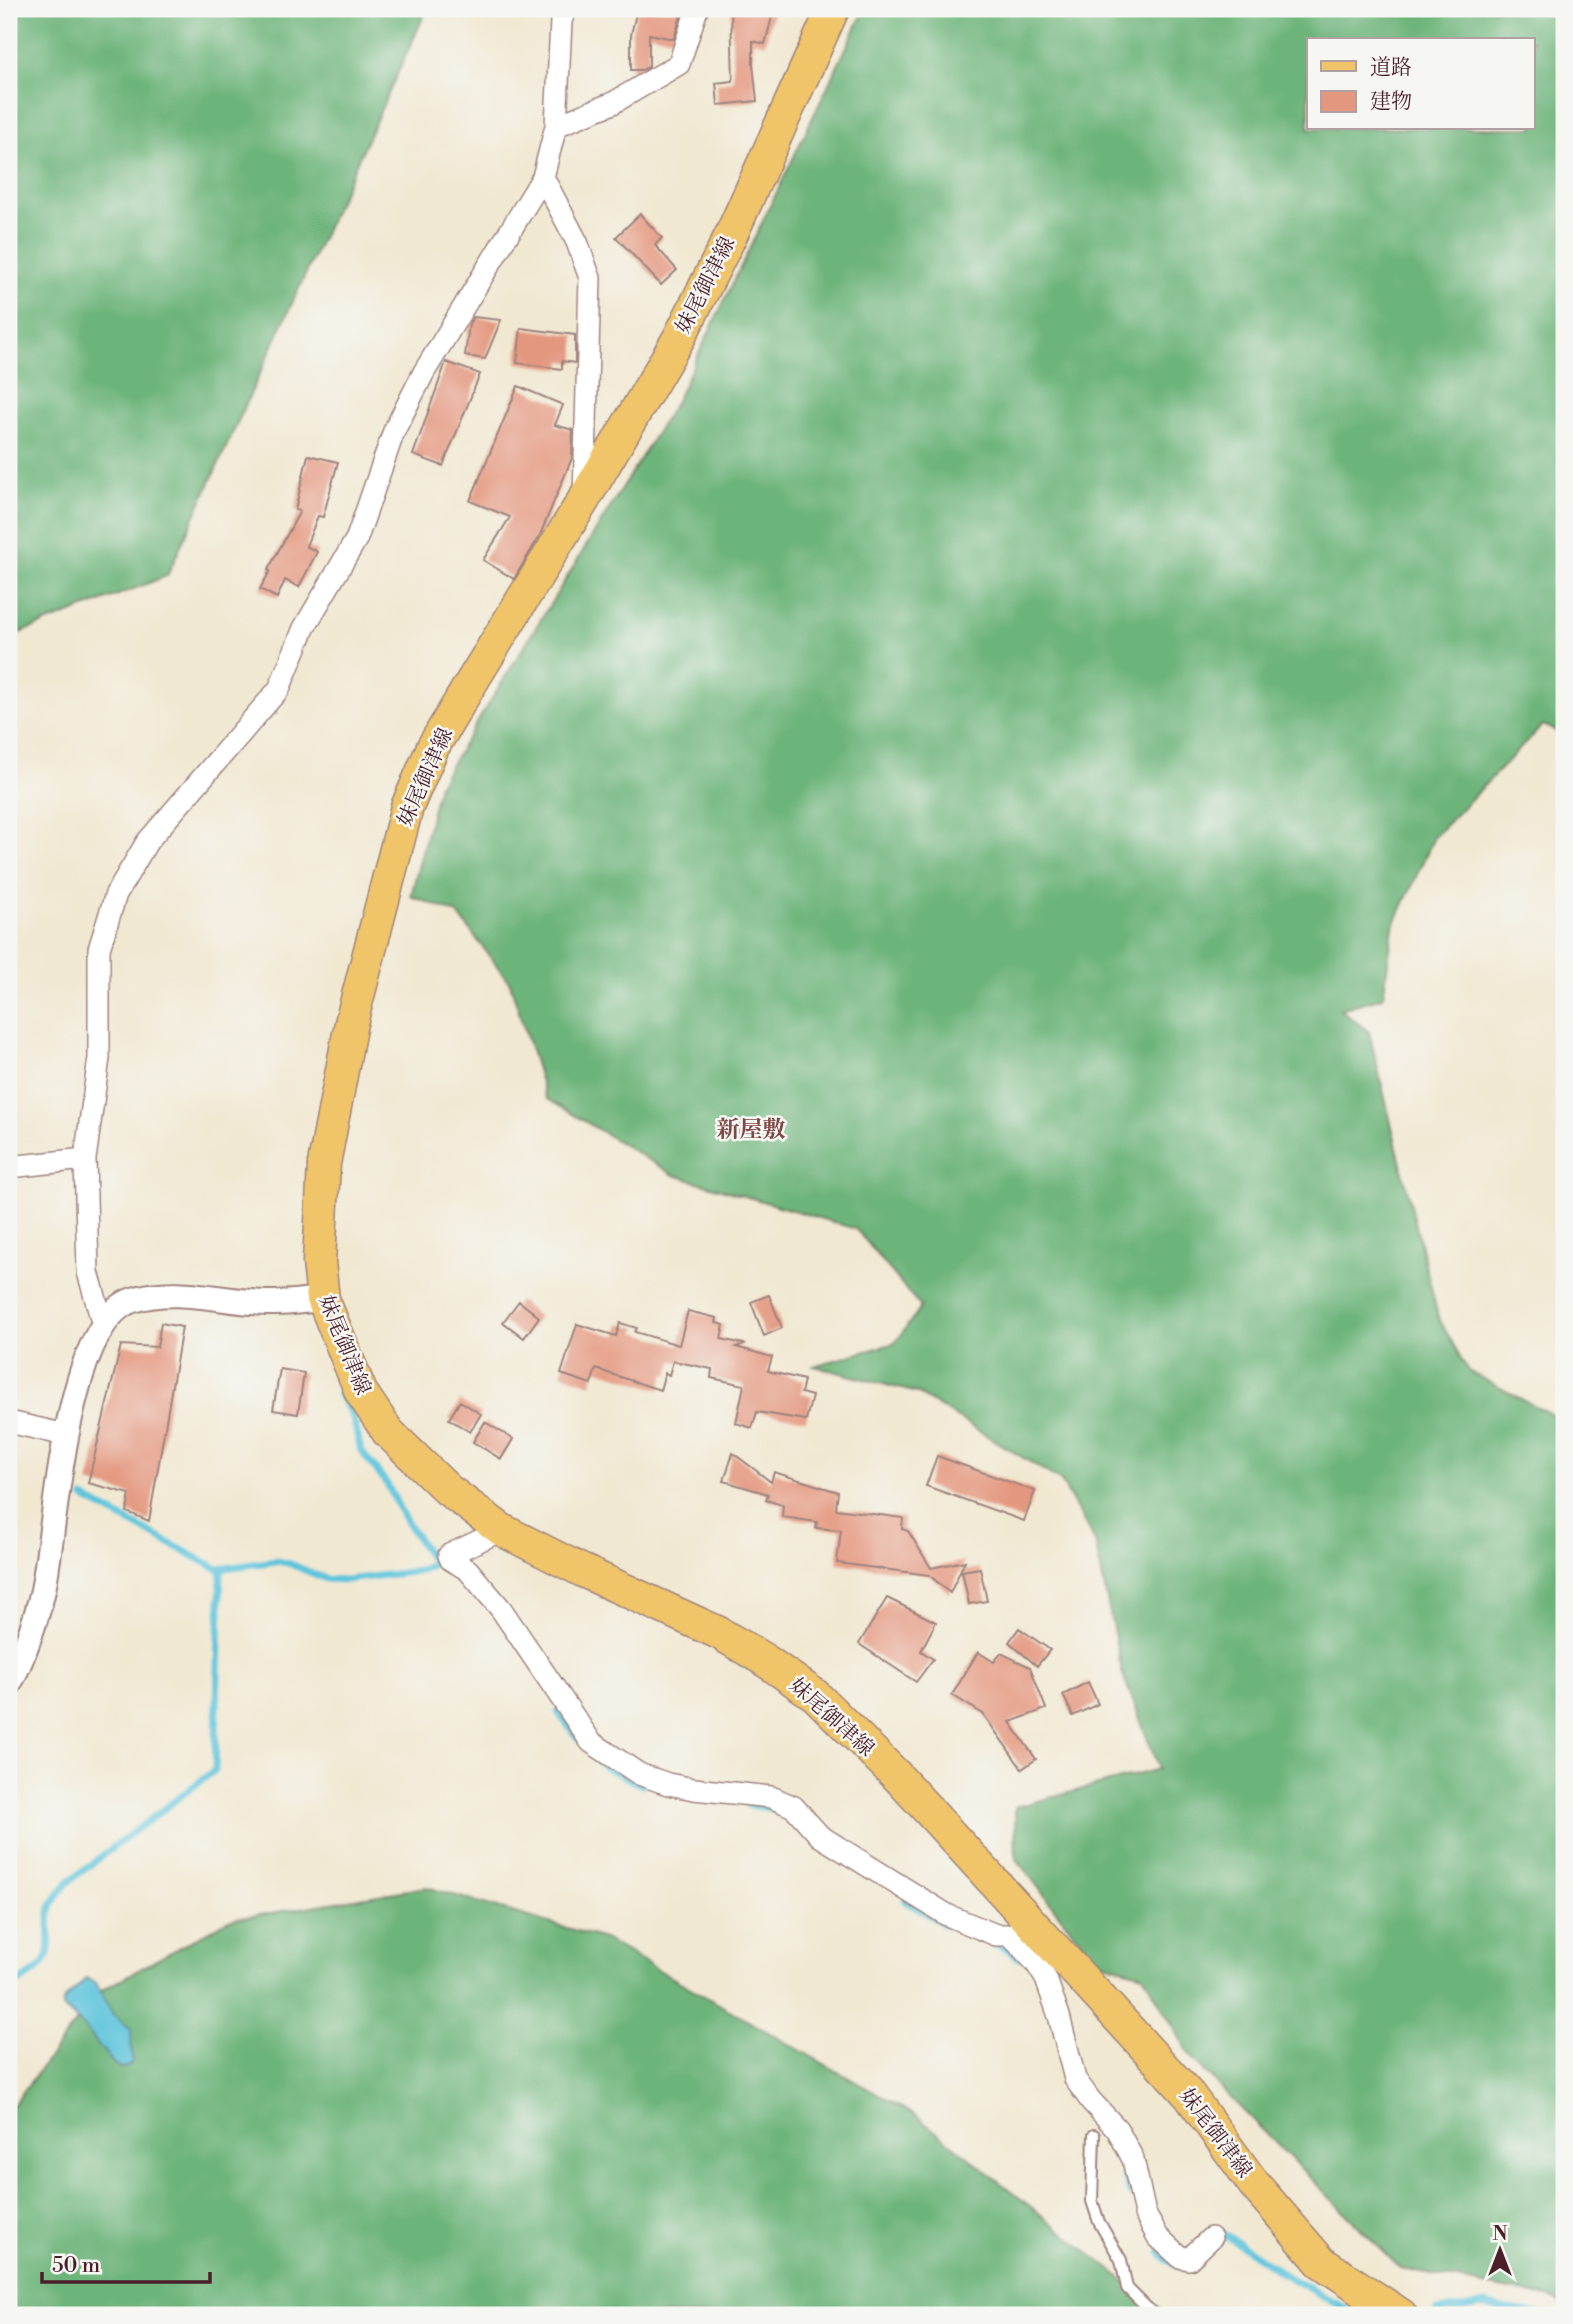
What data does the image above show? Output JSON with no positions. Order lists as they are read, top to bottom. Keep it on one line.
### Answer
{"streets":{"main road":["妹尾御津線"]},"districts":["新屋敷"],"legend":["道路","建物"],"scale_bar":"50 m","north":"top"}
